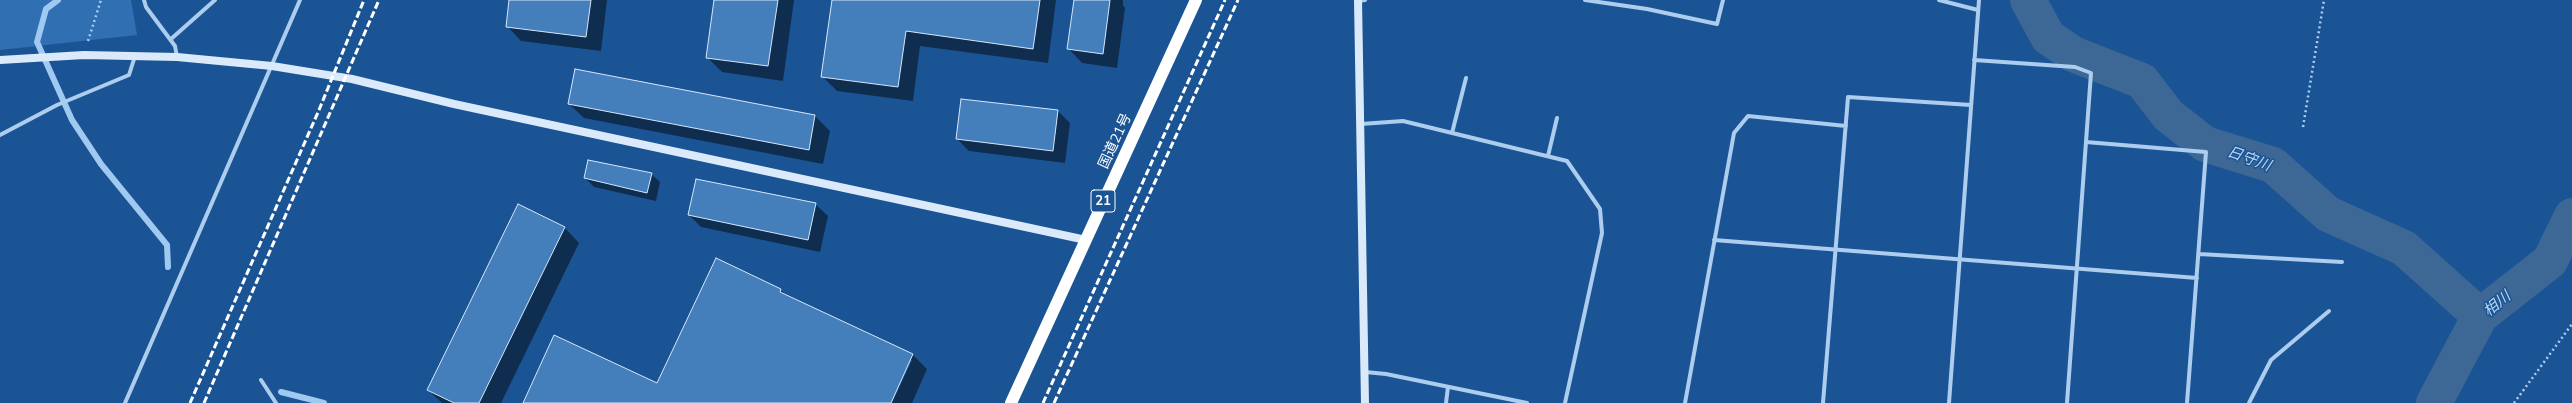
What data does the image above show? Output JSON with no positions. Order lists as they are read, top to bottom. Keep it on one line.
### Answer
{"streets":{"highway":["国道21号","21"]},"water":["日守川","相川"]}
